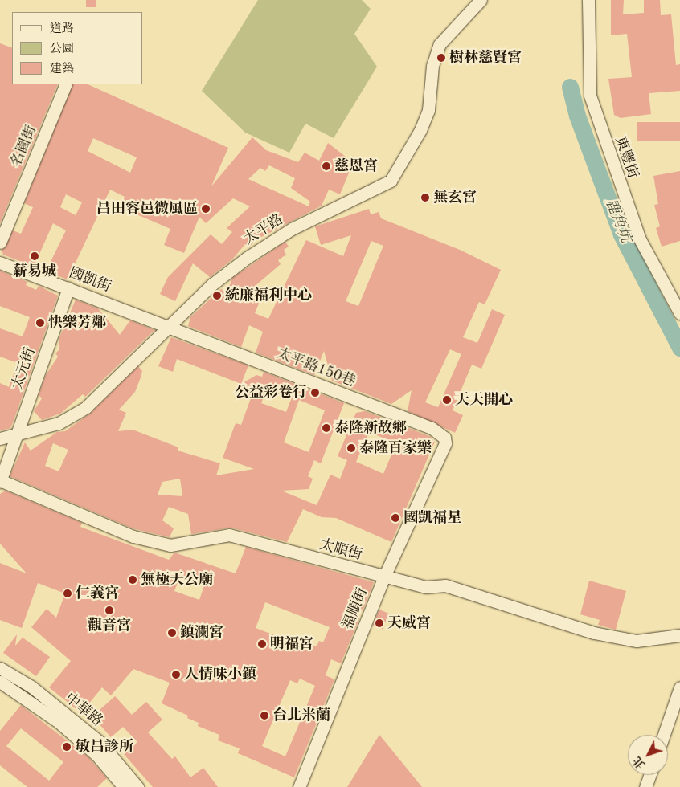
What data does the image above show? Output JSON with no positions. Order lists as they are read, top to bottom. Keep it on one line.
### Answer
{"streets":{"street":["名園街","東豐街","太平路","國凱街","太平路150巷","太元街","太順街","福順街","中華路"]},"crossings":[["太平路","國凱街"],["太平路","太平路150巷"],["太平路","太元街"],["國凱街","太平路150巷"],["國凱街","太元街"],["太平路150巷","福順街"],["太元街","太順街"],["太順街","福順街"]],"water":["鹿角坑"],"places":["樹林慈賢宮","慈恩宮","無玄宮","昌田容邑微風區","薪易城","統廉福利中心","快樂芳鄰","公益彩卷行","天天開心","泰隆新故鄉","泰隆百家樂","國凱福星","無極天公廟","仁義宮","觀音宮","天威宮","鎮瀾宮","明福宮","人情味小鎮","台北米蘭","敏昌診所"],"legend":["道路","公園","建築"],"north":"bottom left"}
